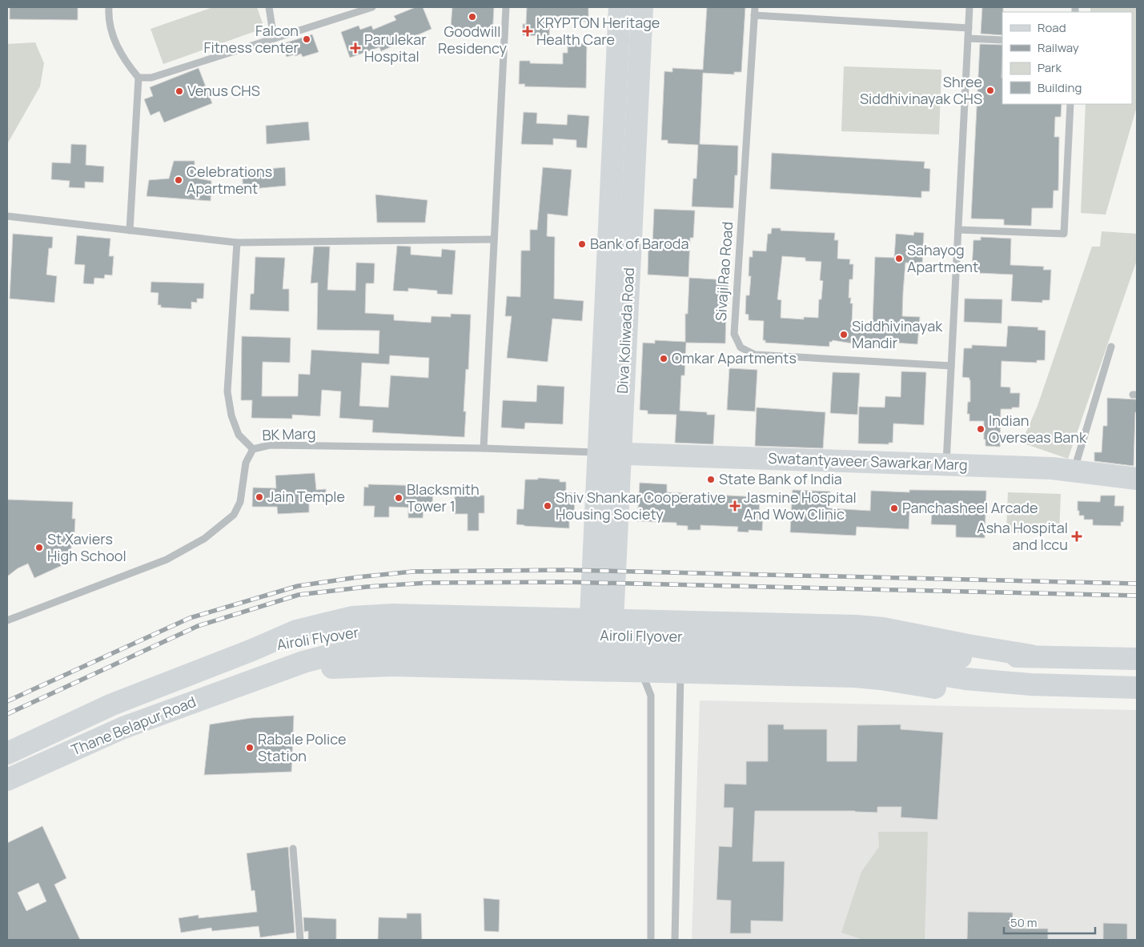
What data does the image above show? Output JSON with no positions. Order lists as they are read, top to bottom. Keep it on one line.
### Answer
{"streets":{"main road":["Diva Koliwada Road","Swatantyaveer Sawarkar Marg","Airoli Flyover","Thane Belapur Road"],"street":["Sivaji Rao Road","BK Marg"]},"crossings":[["Diva Koliwada Road","BK Marg"],["Diva Koliwada Road","Swatantyaveer Sawarkar Marg"],["BK Marg","Swatantyaveer Sawarkar Marg"],["Airoli Flyover","Thane Belapur Road"]],"places":{"other":["Goodwill Residency","Falcon Fitness center","Shree Siddhivinayak CHS","Venus CHS","Celebrations Apartment","Bank of Baroda","Sahayog Apartment","Siddhivinayak Mandir","Omkar Apartments","Indian Overseas Bank","State Bank of India","Jain Temple","Blacksmith Tower 1","Shiv Shankar Cooperative Housing Society","Panchasheel Arcade","St Xaviers High School","Rabale Police Station"],"health":["KRYPTON Heritage Health Care","Parulekar Hospital","Jasmine Hospital And Wow Clinic","Asha Hospital and Iccu"]},"legend":["Road","Railway","Park","Building"],"scale_bar":"50 m"}
